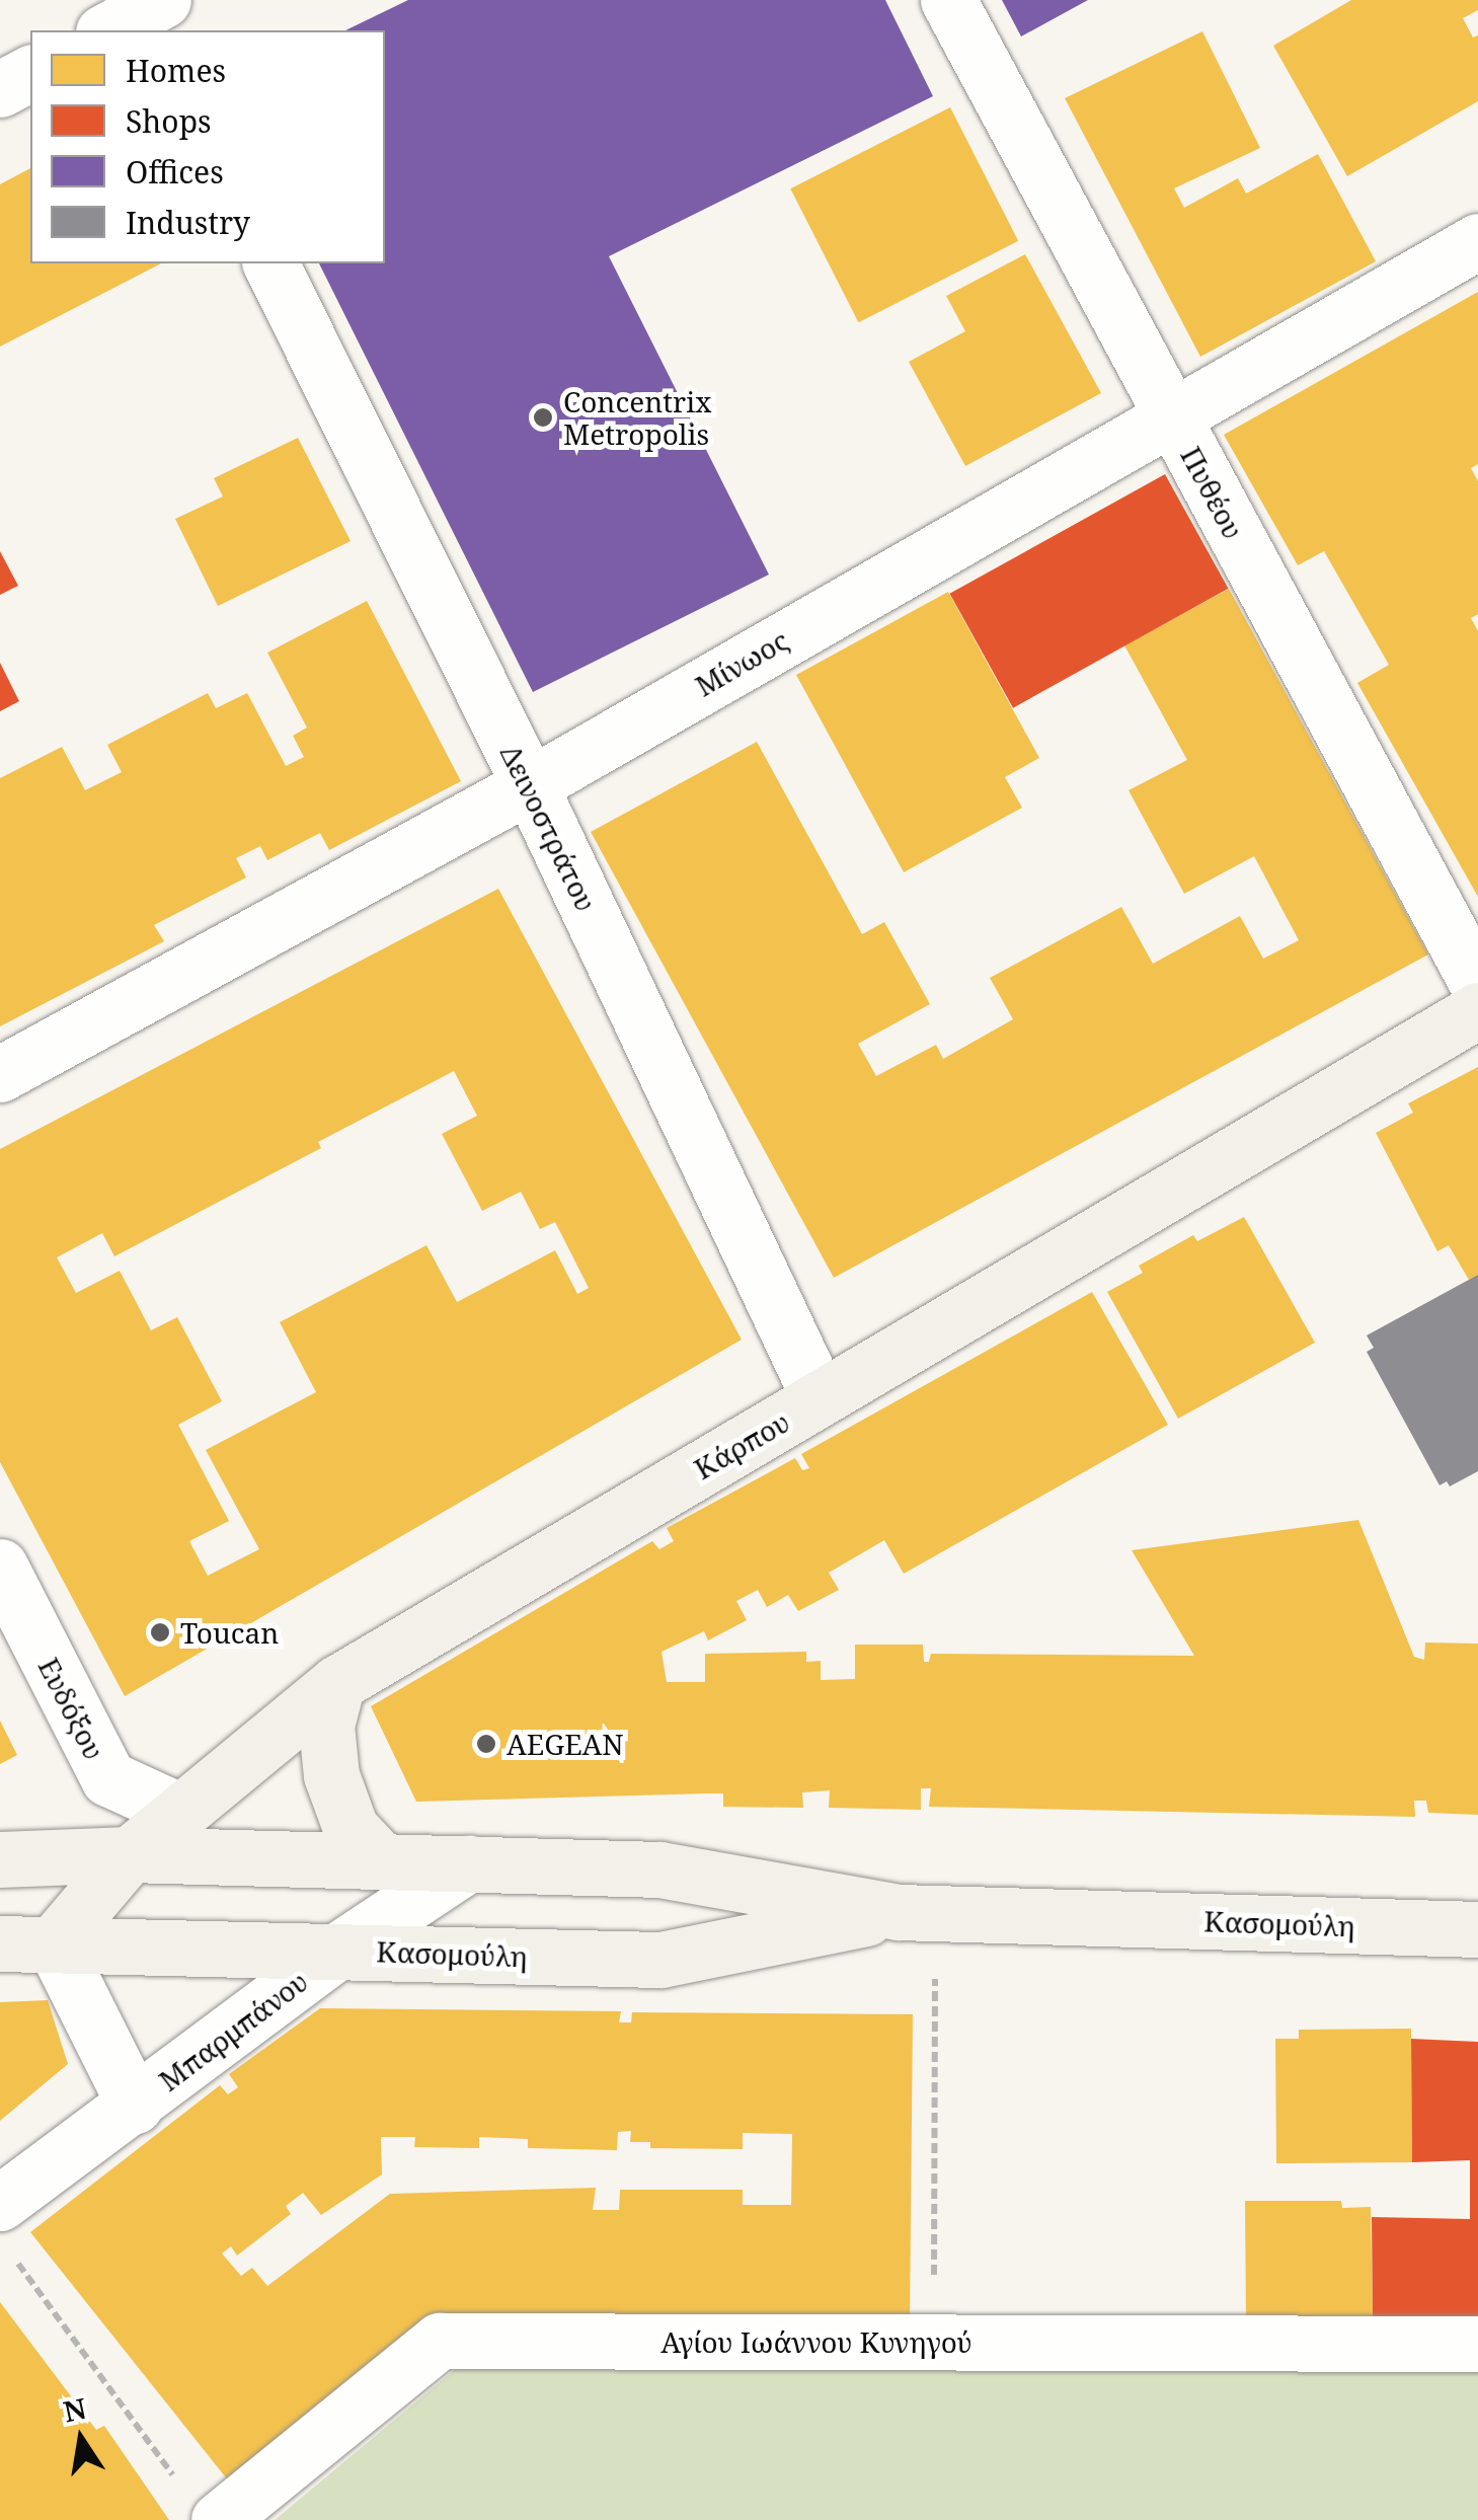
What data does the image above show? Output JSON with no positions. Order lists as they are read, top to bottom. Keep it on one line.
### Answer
{"streets":{"main road":["Κάρπου","Κασομούλη"],"street":["Πυθέου","Μίνωος","Δεινοστράτου","Ευδόξου","Μπαρμπάνου","Αγίου Ιωάννου Κυνηγού"]},"crossings":[["Πυθέου","Μίνωος"],["Μίνωος","Δεινοστράτου"],["Δεινοστράτου","Κάρπου"],["Κάρπου","Ευδόξου"],["Κάρπου","Κασομούλη"],["Κασομούλη","Μπαρμπάνου"]],"places":["Concentrix Metropolis","Toucan","AEGEAN"],"legend":["Homes","Shops","Offices","Industry"],"north":"top"}
